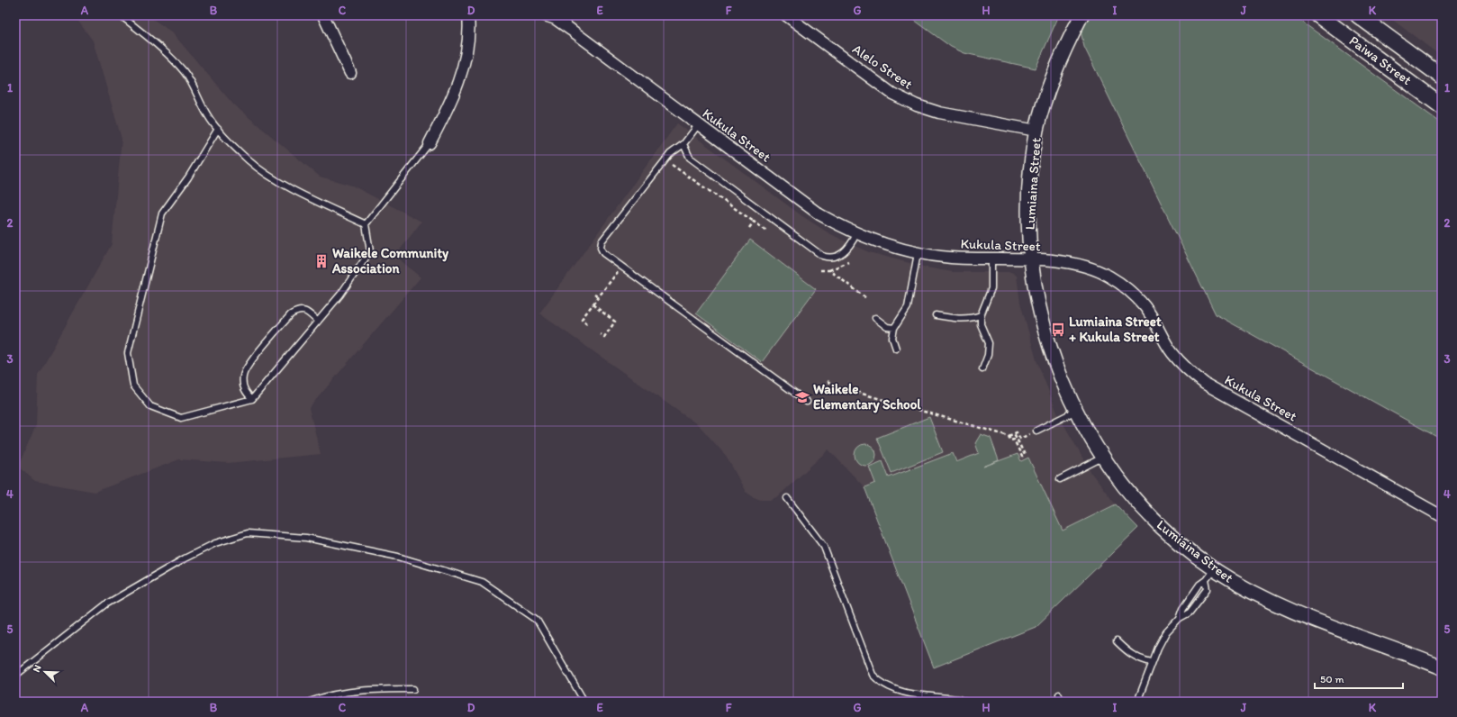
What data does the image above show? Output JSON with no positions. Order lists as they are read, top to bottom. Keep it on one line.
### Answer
{"streets":{"main road":["Paiwa Street"],"street":["Alelo Street","Kukula Street","Lumiaina Street"]},"crossings":[["Alelo Street","Lumiaina Street"],["Kukula Street","Lumiaina Street"]],"places":{"building":["Waikele Community Association"],"bus stop":["Lumiaina Street + Kukula Street"],"school or university":["Waikele Elementary School"]},"scale_bar":"50 m","north":"top left","grid":{"columns":["A","B","C","D","E","F","G","H","I","J","K"],"rows":["1","2","3","4","5"]}}
